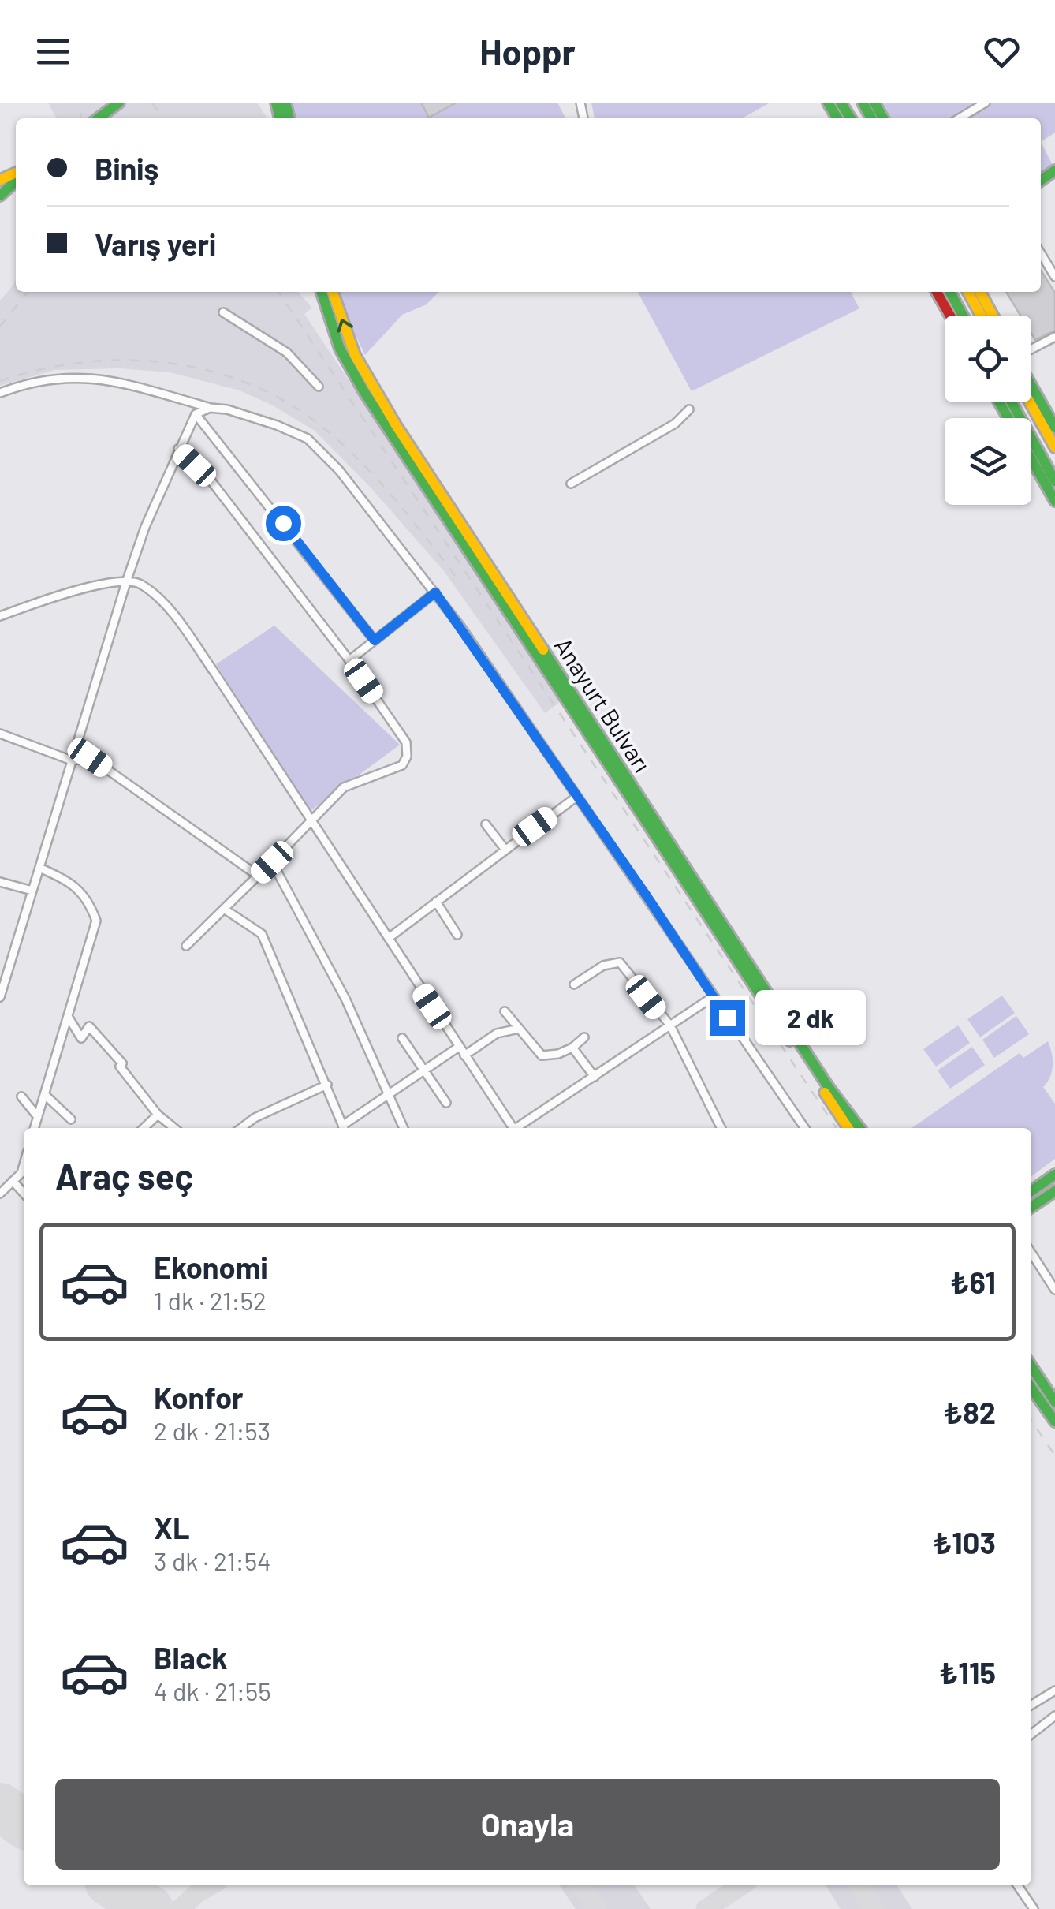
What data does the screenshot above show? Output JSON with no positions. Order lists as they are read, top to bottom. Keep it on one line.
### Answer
{"streets":{"main road":["Anayurt Bulvarı"]},"page":{"header":"Hoppr","banner":["Biniş","Varış yeri"],"bubble":"2 dk","heading":"Araç seç","list":[{"name":"Ekonomi","note":"1 dk · 21:52","value":"₺61"},{"name":"Konfor","note":"2 dk · 21:53","value":"₺82"},{"name":"XL","note":"3 dk · 21:54","value":"₺103"},{"name":"Black","note":"4 dk · 21:55","value":"₺115"}],"buttons":"Onayla"}}
